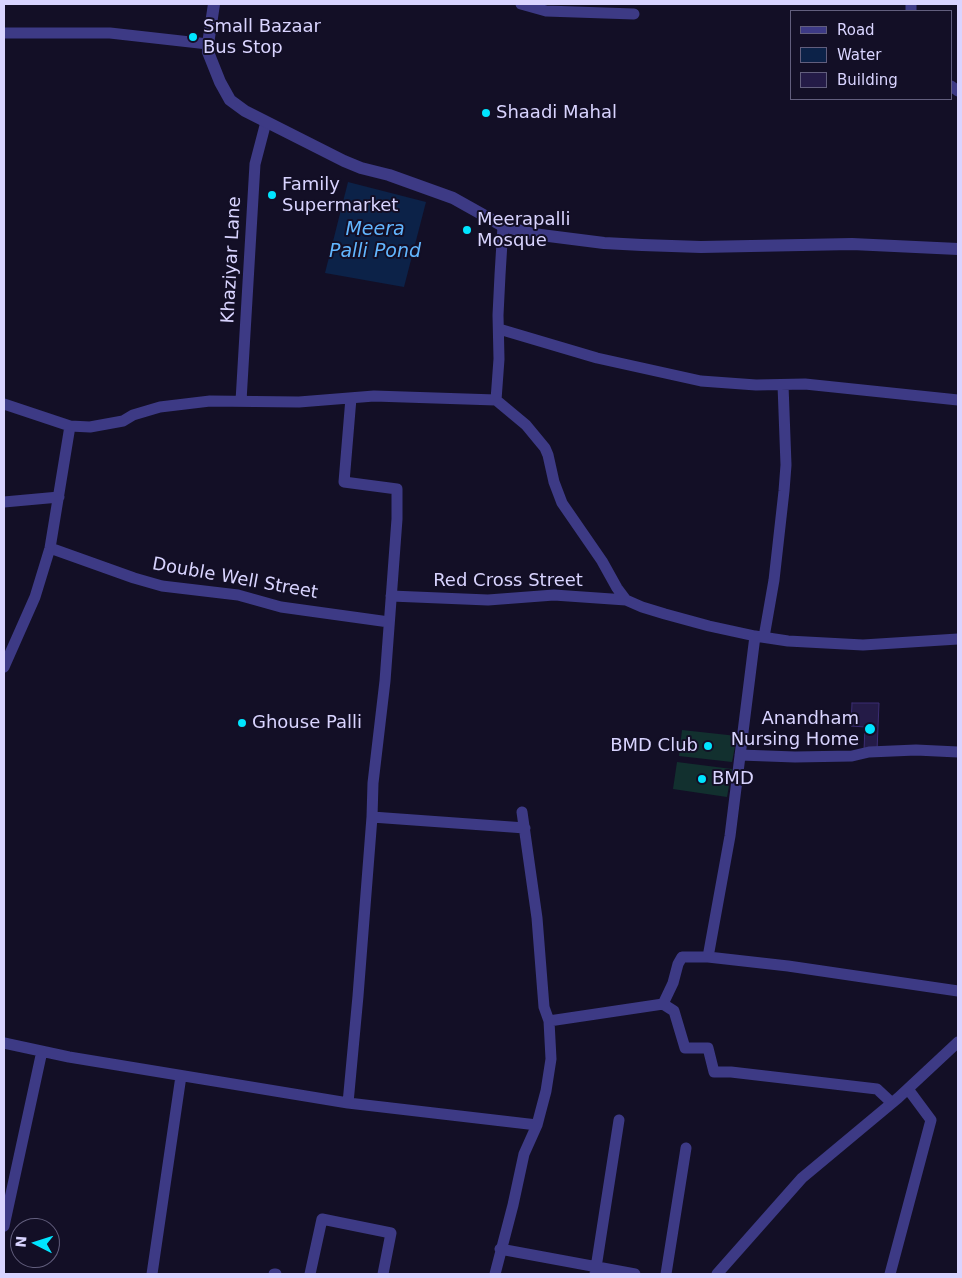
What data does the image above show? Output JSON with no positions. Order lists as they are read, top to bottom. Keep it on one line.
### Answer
{"streets":{"street":["Khaziyar Lane","Double Well Street","Red Cross Street"]},"water":["Meera Palli Pond"],"places":["Small Bazaar Bus Stop","Shaadi Mahal","Family Supermarket","Meerapalli Mosque","Ghouse Palli","Anandham Nursing Home","BMD Club","BMD"],"legend":["Road","Water","Building"],"north":"left"}
